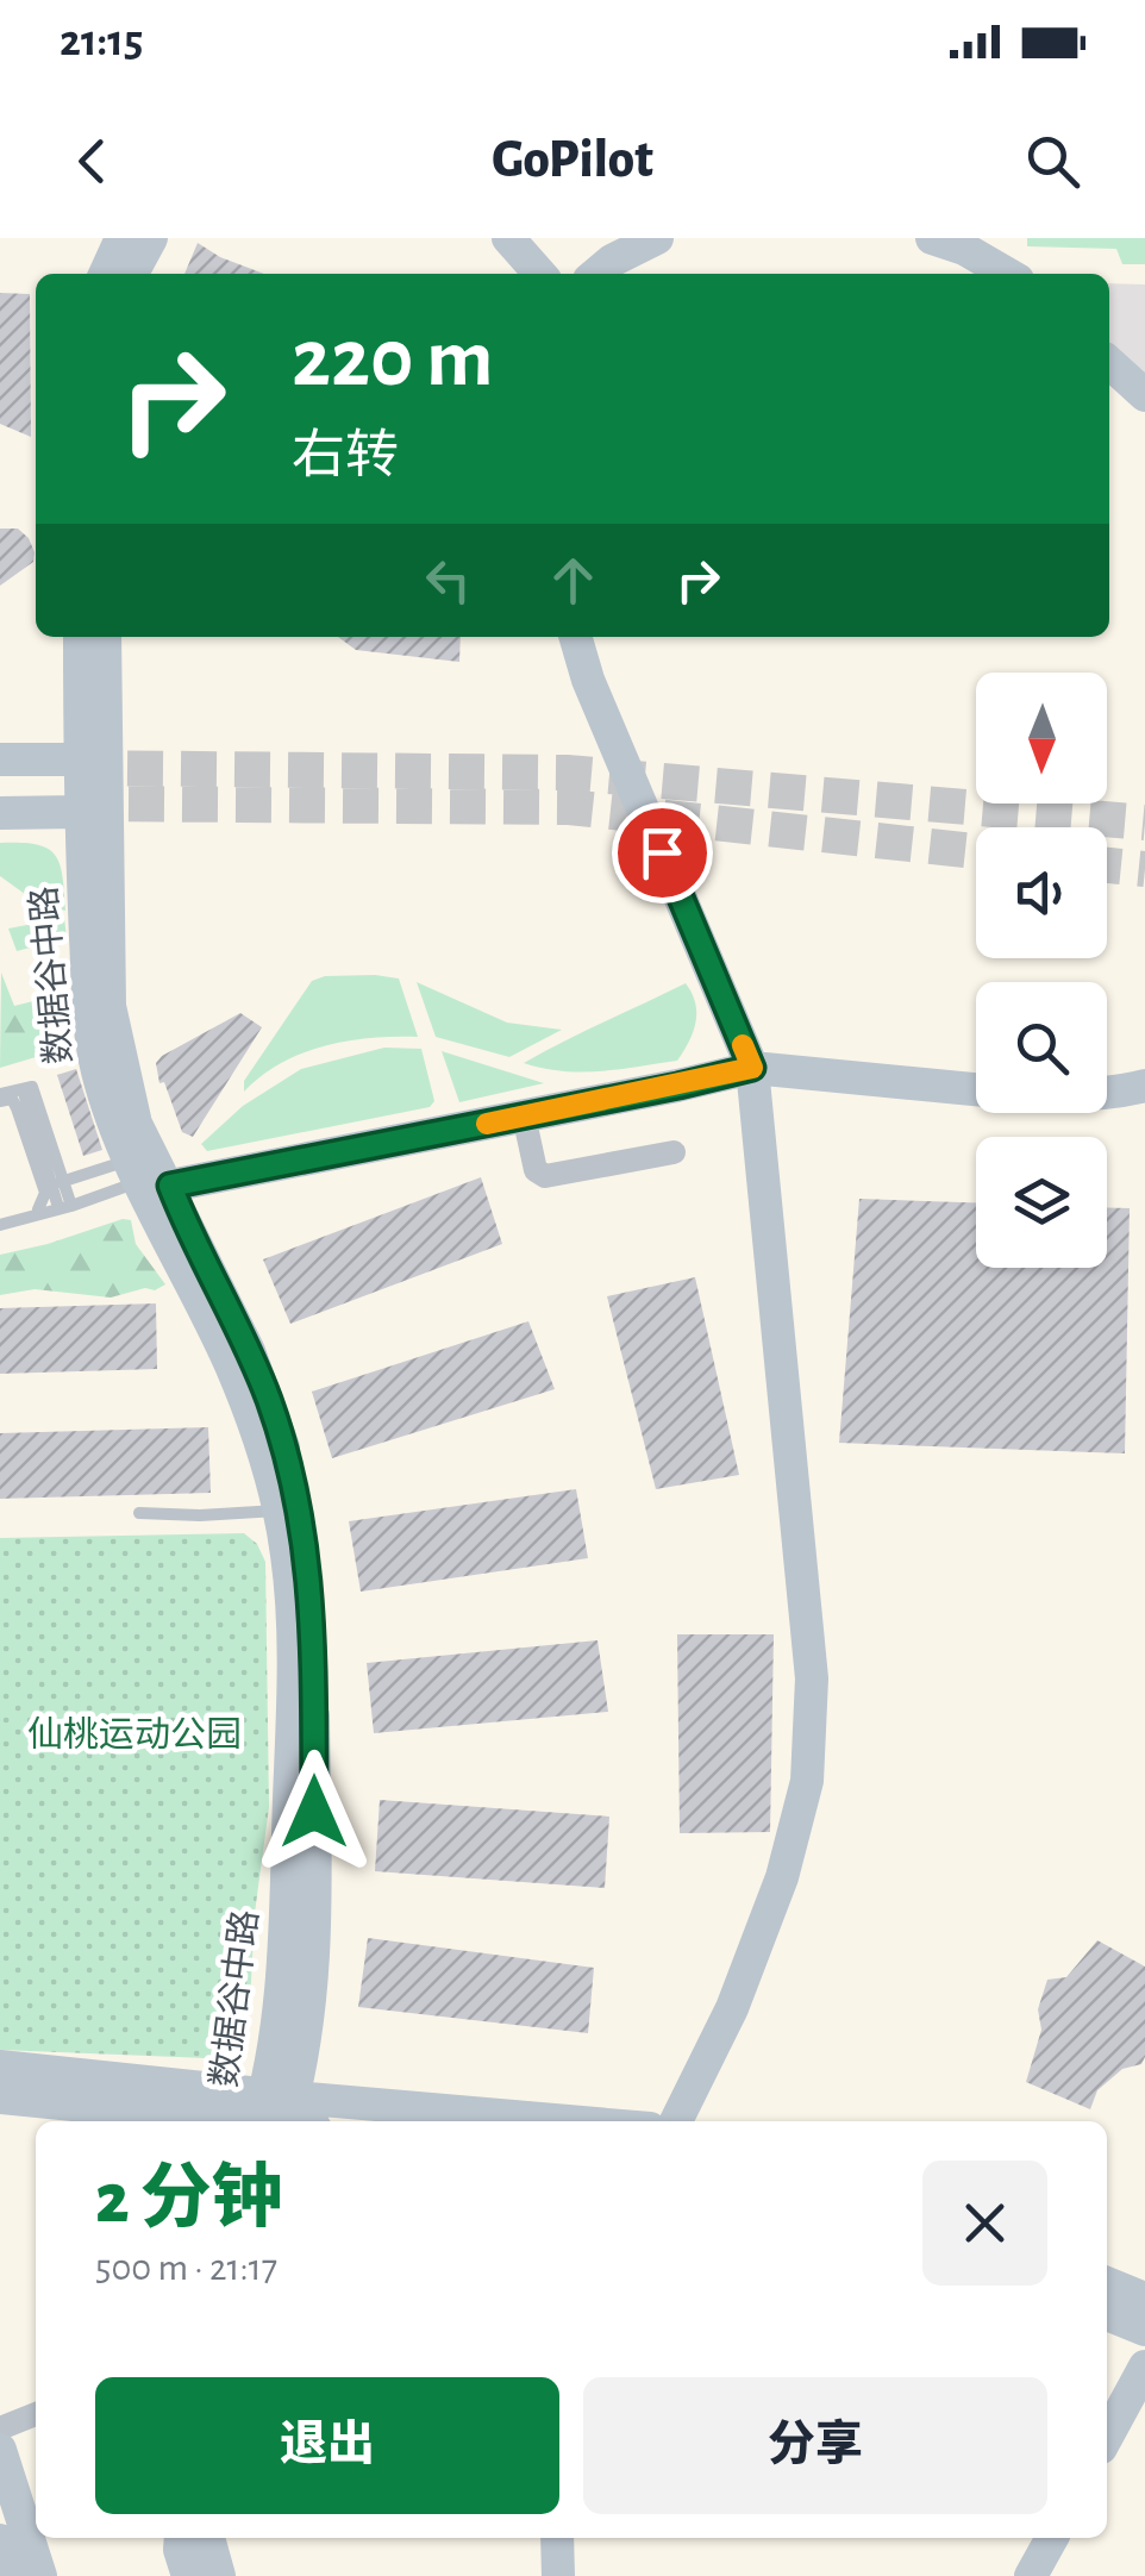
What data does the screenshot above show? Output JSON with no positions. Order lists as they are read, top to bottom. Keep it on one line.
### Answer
{"streets":{"street":["数据谷中路"]},"parks":["仙桃运动公园"],"north":"bottom","page":{"status":"21:15","header":"GoPilot","turn":["220 m","右转"],"heading":["2 分钟","500 m · 21:17"],"buttons":["退出","分享"]}}
